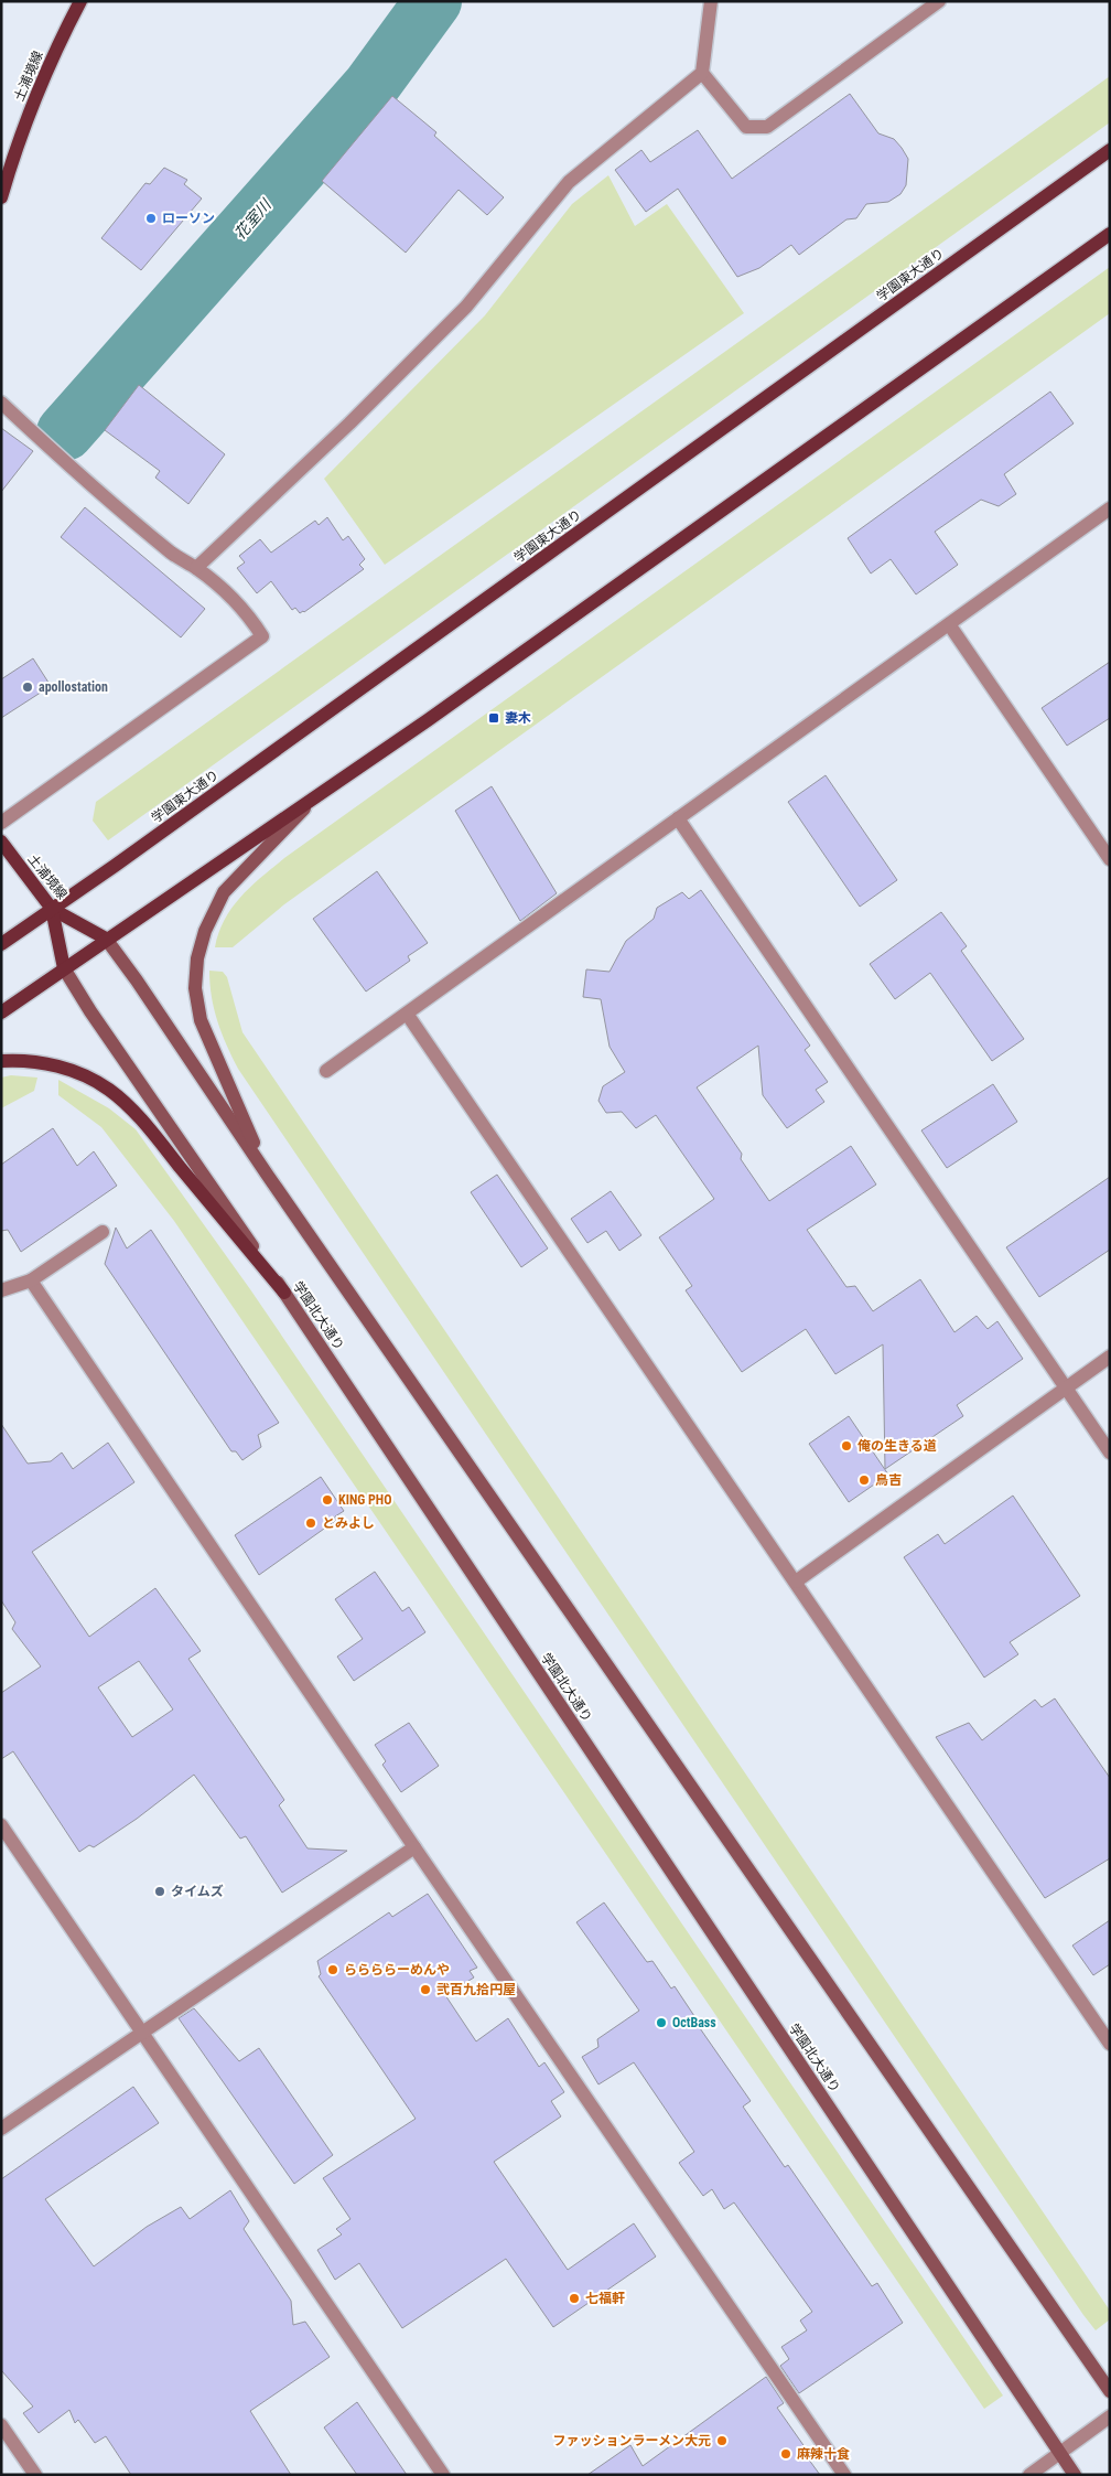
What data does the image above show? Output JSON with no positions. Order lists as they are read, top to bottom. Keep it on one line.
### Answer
{"streets":{"main road":["土浦境線","学園東大通り","学園北大通り"]},"crossings":[["土浦境線","学園東大通り"],["土浦境線","学園北大通り"],["学園東大通り","学園北大通り"]],"water":["花室川"],"places":{"other":["ローソン","apollostation","俺の生きる道","鳥吉","KING PHO","とみよし","タイムズ","ららららーめんや","弐百九拾円屋","OctBass","七福軒","ファッションラーメン大元","麻辣十食"],"transit":["妻木"]}}
